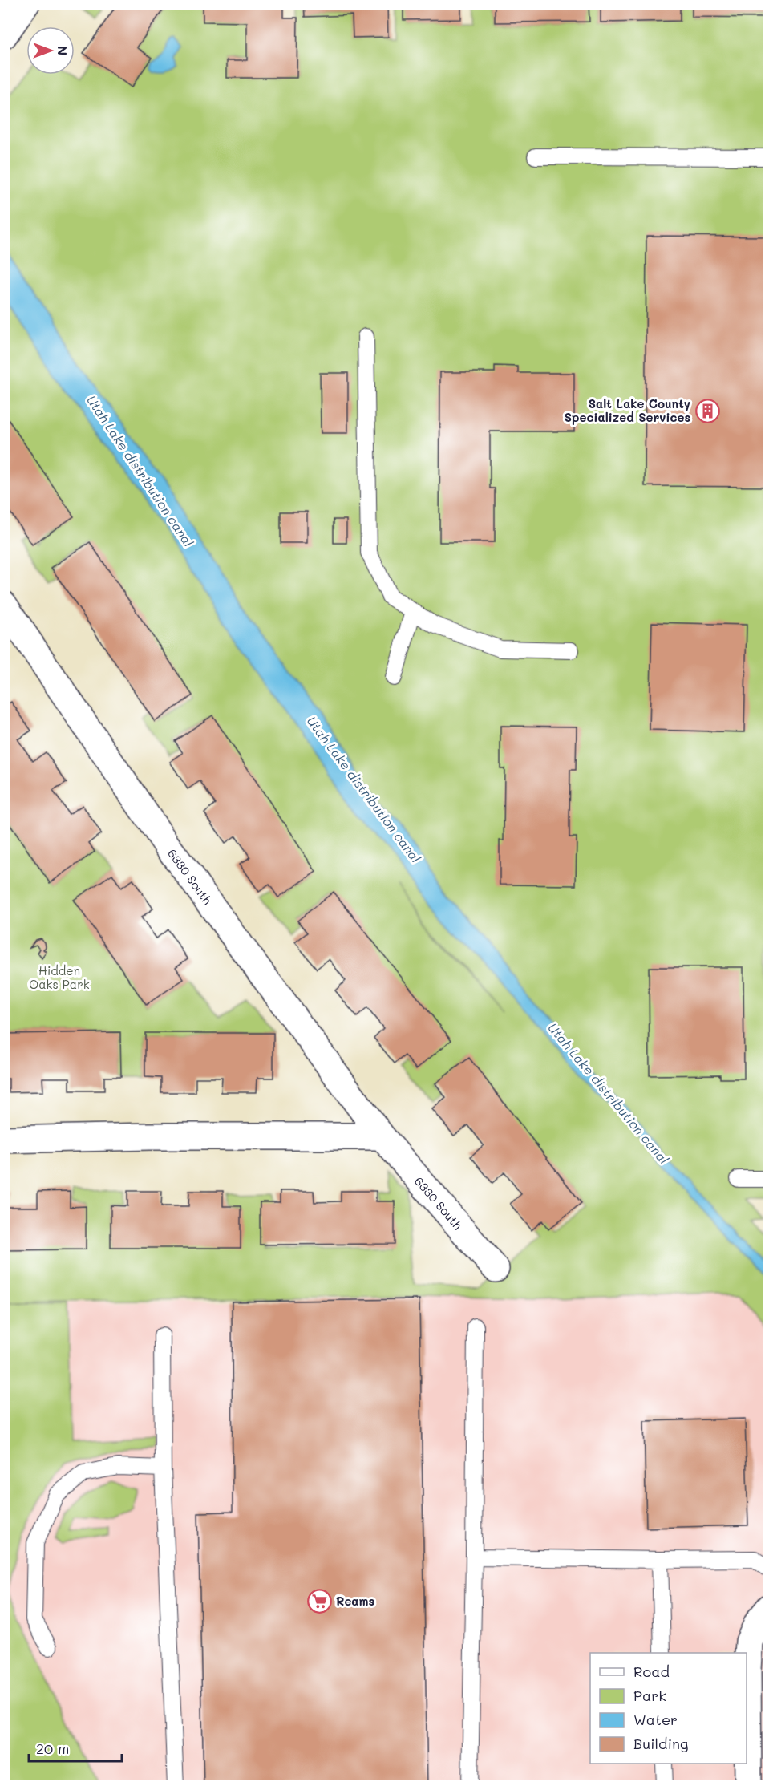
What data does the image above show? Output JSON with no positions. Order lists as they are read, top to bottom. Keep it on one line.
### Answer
{"streets":{"street":["6330 South"]},"water":["Utah Lake distribution canal"],"parks":["Hidden Oaks Park"],"places":{"building":["Salt Lake County Specialized Services"],"supermarket":["Reams"]},"legend":["Road","Park","Water","Building"],"scale_bar":"20 m","north":"right"}
